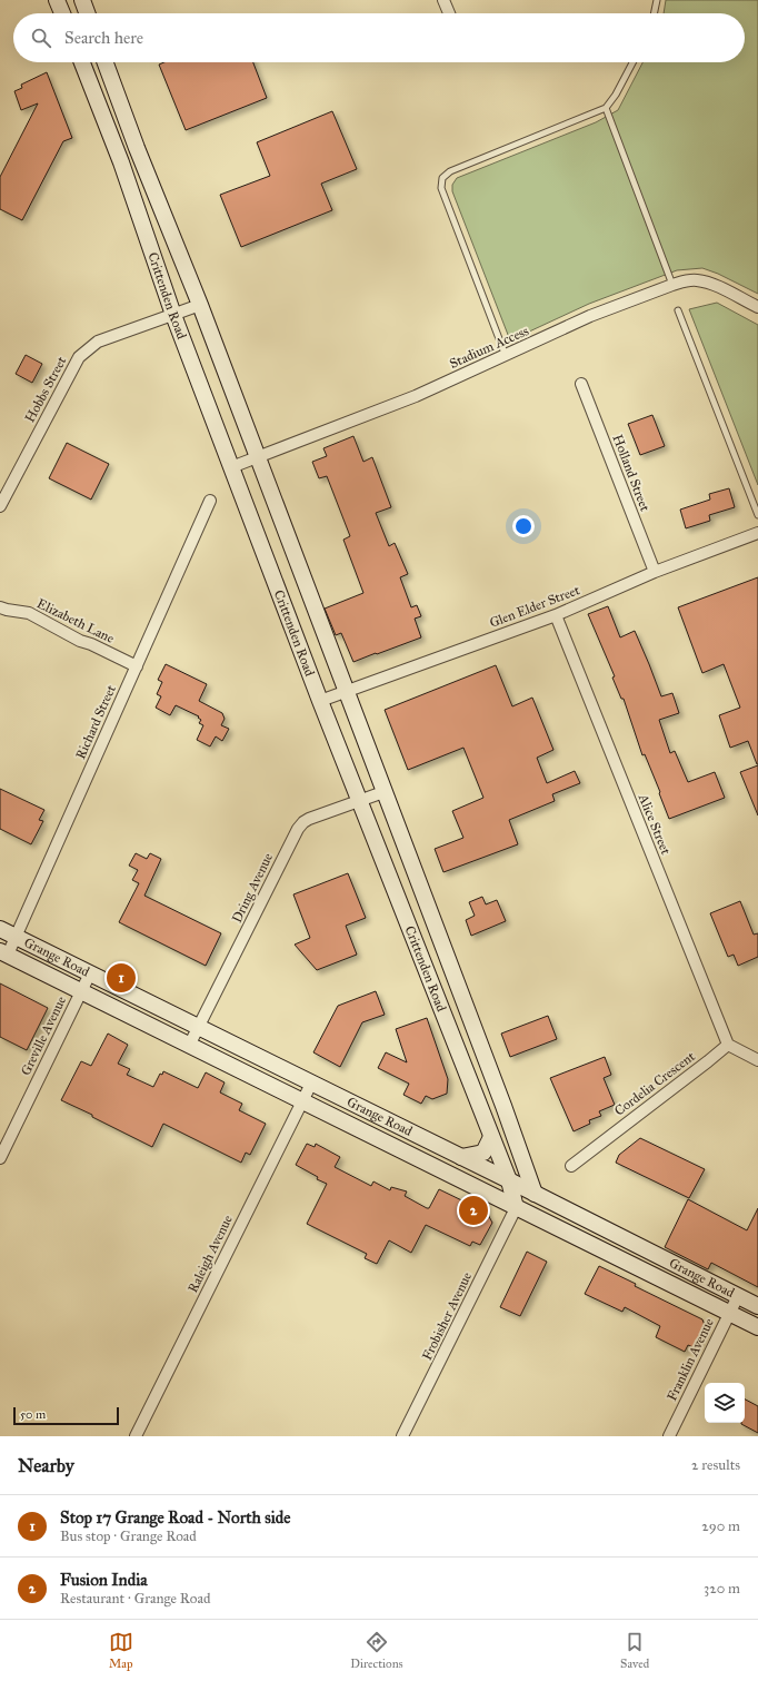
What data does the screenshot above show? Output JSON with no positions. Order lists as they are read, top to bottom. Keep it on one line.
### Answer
{"streets":{"main road":["Crittenden Road","Grange Road"],"street":["Stadium Access","Hobbs Street","Holland Street","Glen Elder Street","Elizabeth Lane","Richard Street","Alice Street","Dring Avenue","Greville Avenue","Cordelia Crescent","Raleigh Avenue","Frobisher Avenue","Franklin Avenue"]},"crossings":[["Crittenden Road","Stadium Access"],["Crittenden Road","Hobbs Street"],["Crittenden Road","Glen Elder Street"],["Crittenden Road","Dring Avenue"],["Crittenden Road","Grange Road"],["Crittenden Road","Frobisher Avenue"],["Holland Street","Glen Elder Street"],["Glen Elder Street","Alice Street"],["Elizabeth Lane","Richard Street"],["Richard Street","Grange Road"],["Alice Street","Cordelia Crescent"],["Dring Avenue","Grange Road"],["Grange Road","Greville Avenue"],["Grange Road","Raleigh Avenue"],["Grange Road","Frobisher Avenue"],["Grange Road","Franklin Avenue"]],"scale_bar":"50 m","page":{"search":"Search here","pins":["1","2"],"scale":"50 m","heading":["Nearby","2 results"],"list":[{"mark":"1","name":"Stop 17 Grange Road - North side","note":"Bus stop · Grange Road","value":"290 m"},{"mark":"2","name":"Fusion India","note":"Restaurant · Grange Road","value":"320 m"}],"nav":["Map","Directions","Saved"]}}
